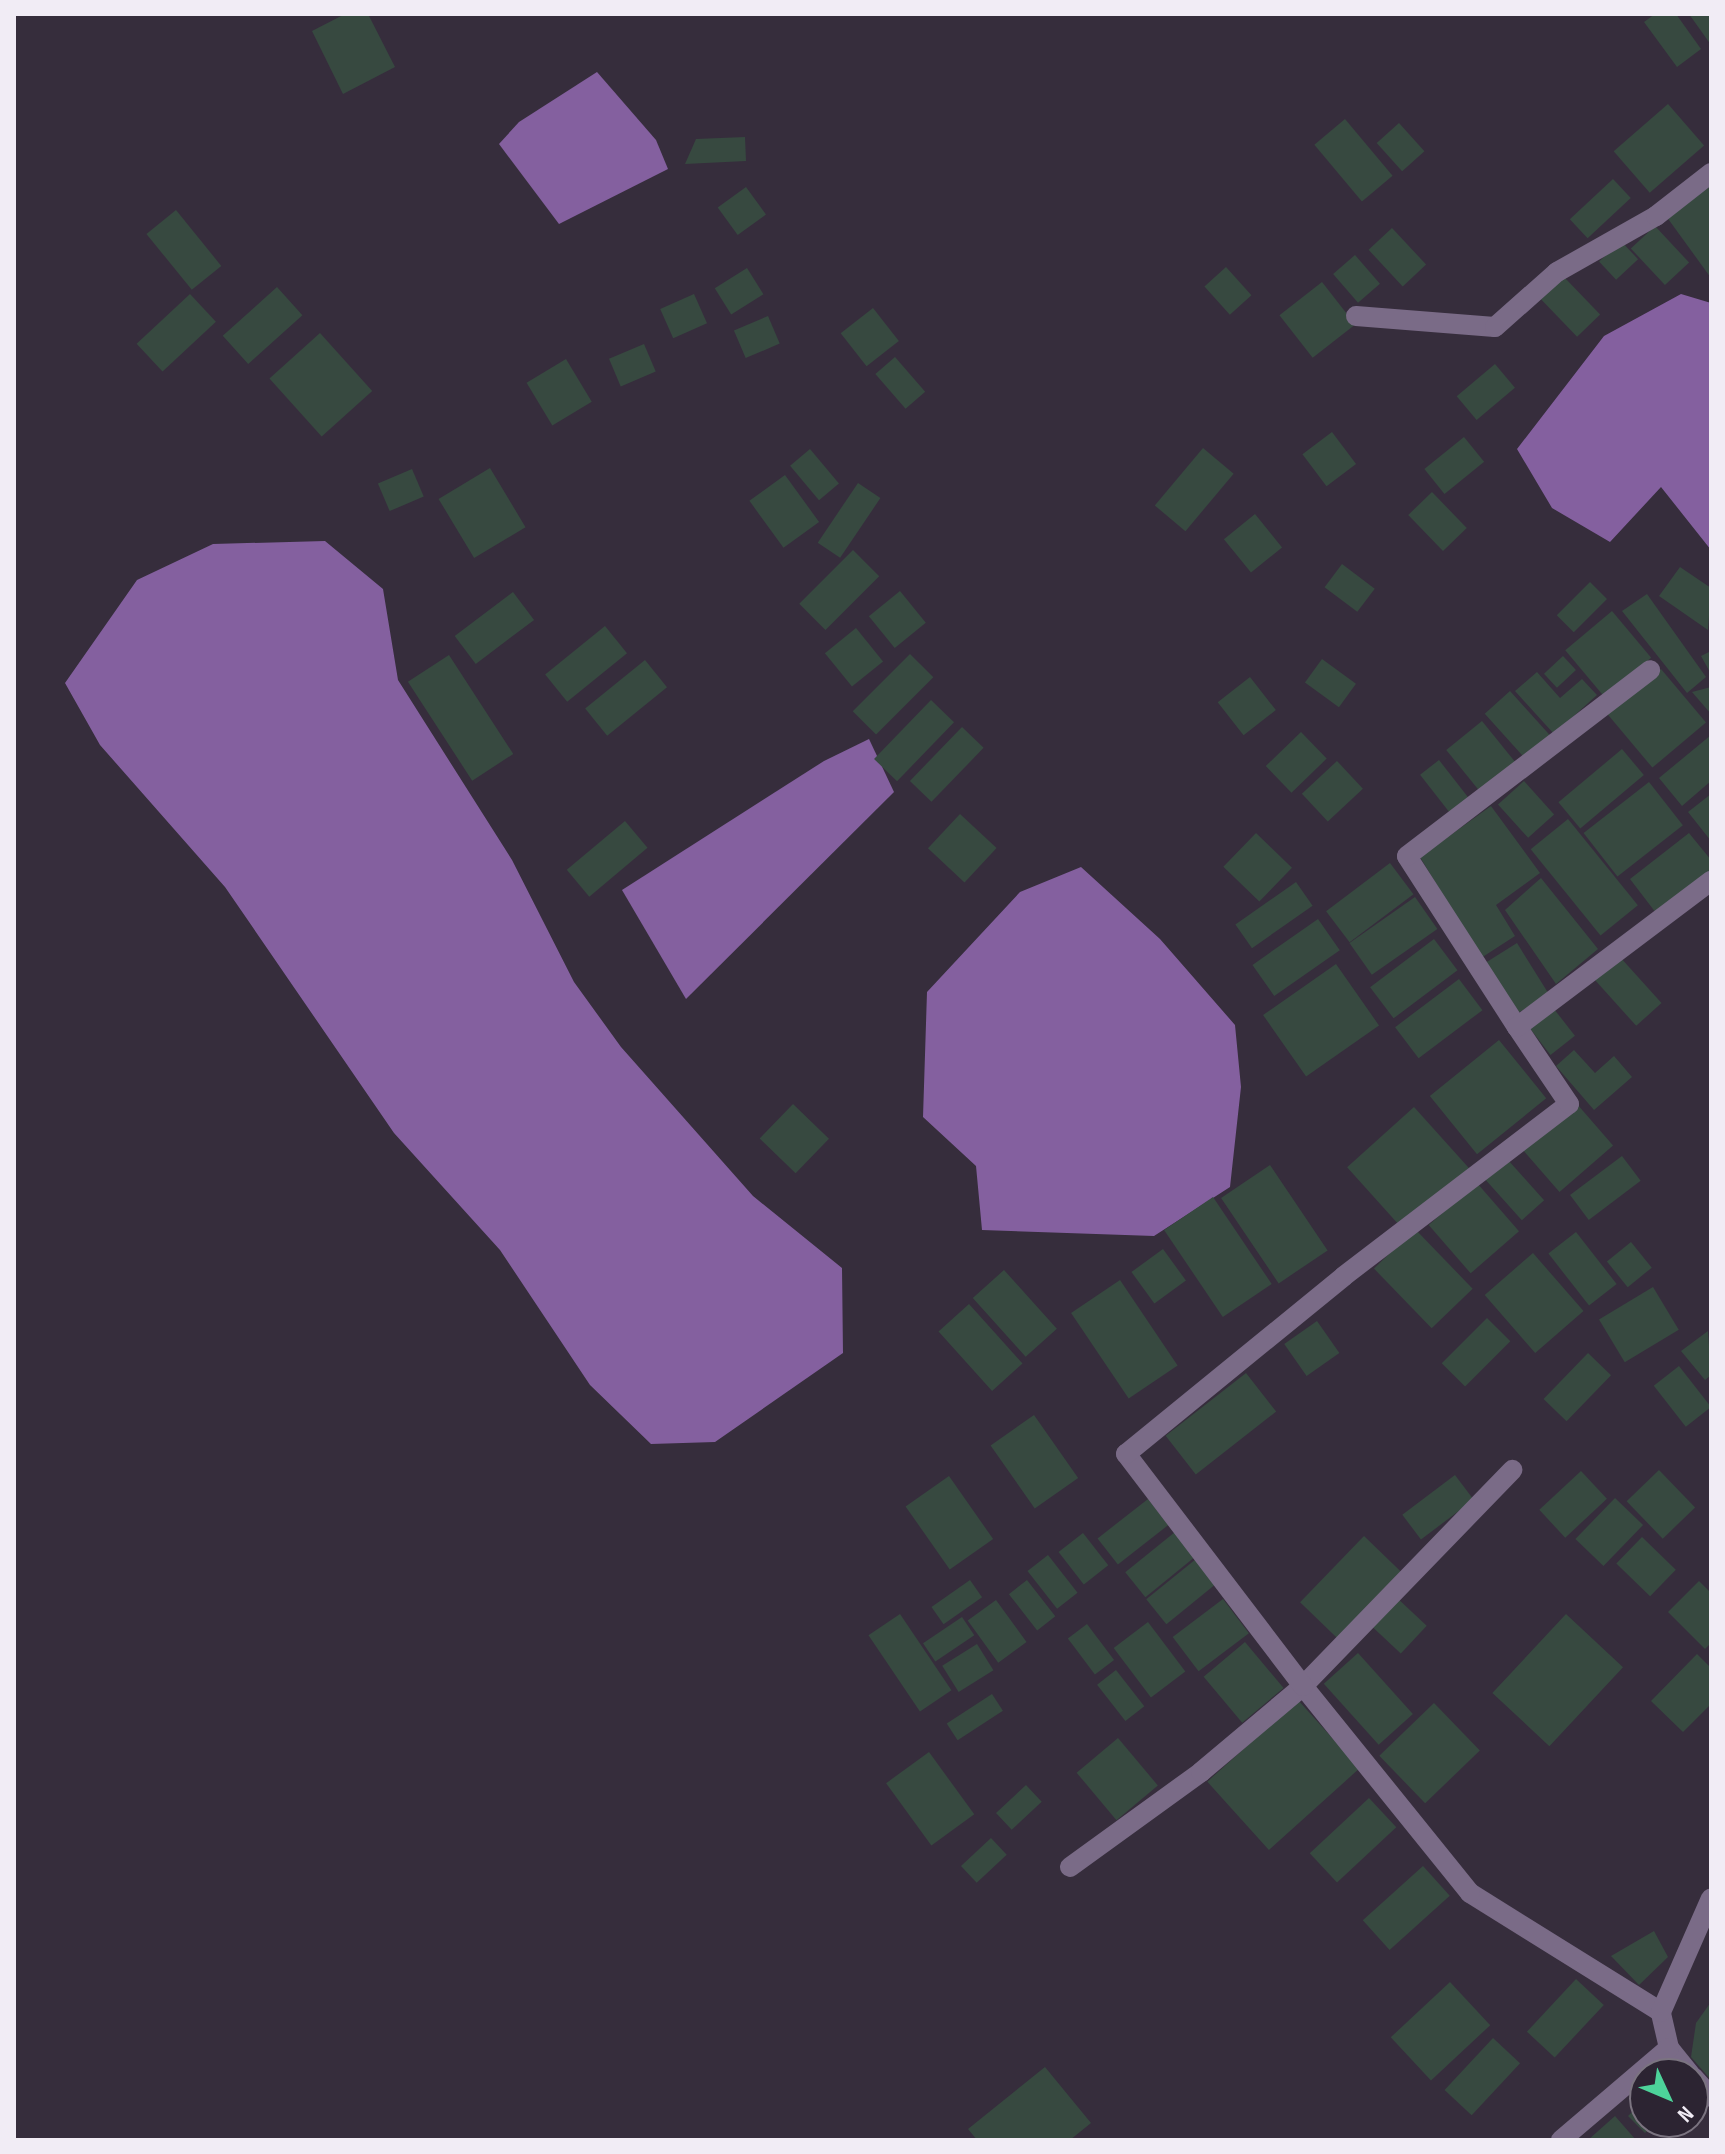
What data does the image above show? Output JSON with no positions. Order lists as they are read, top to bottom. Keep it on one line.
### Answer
{"north":"bottom right"}
